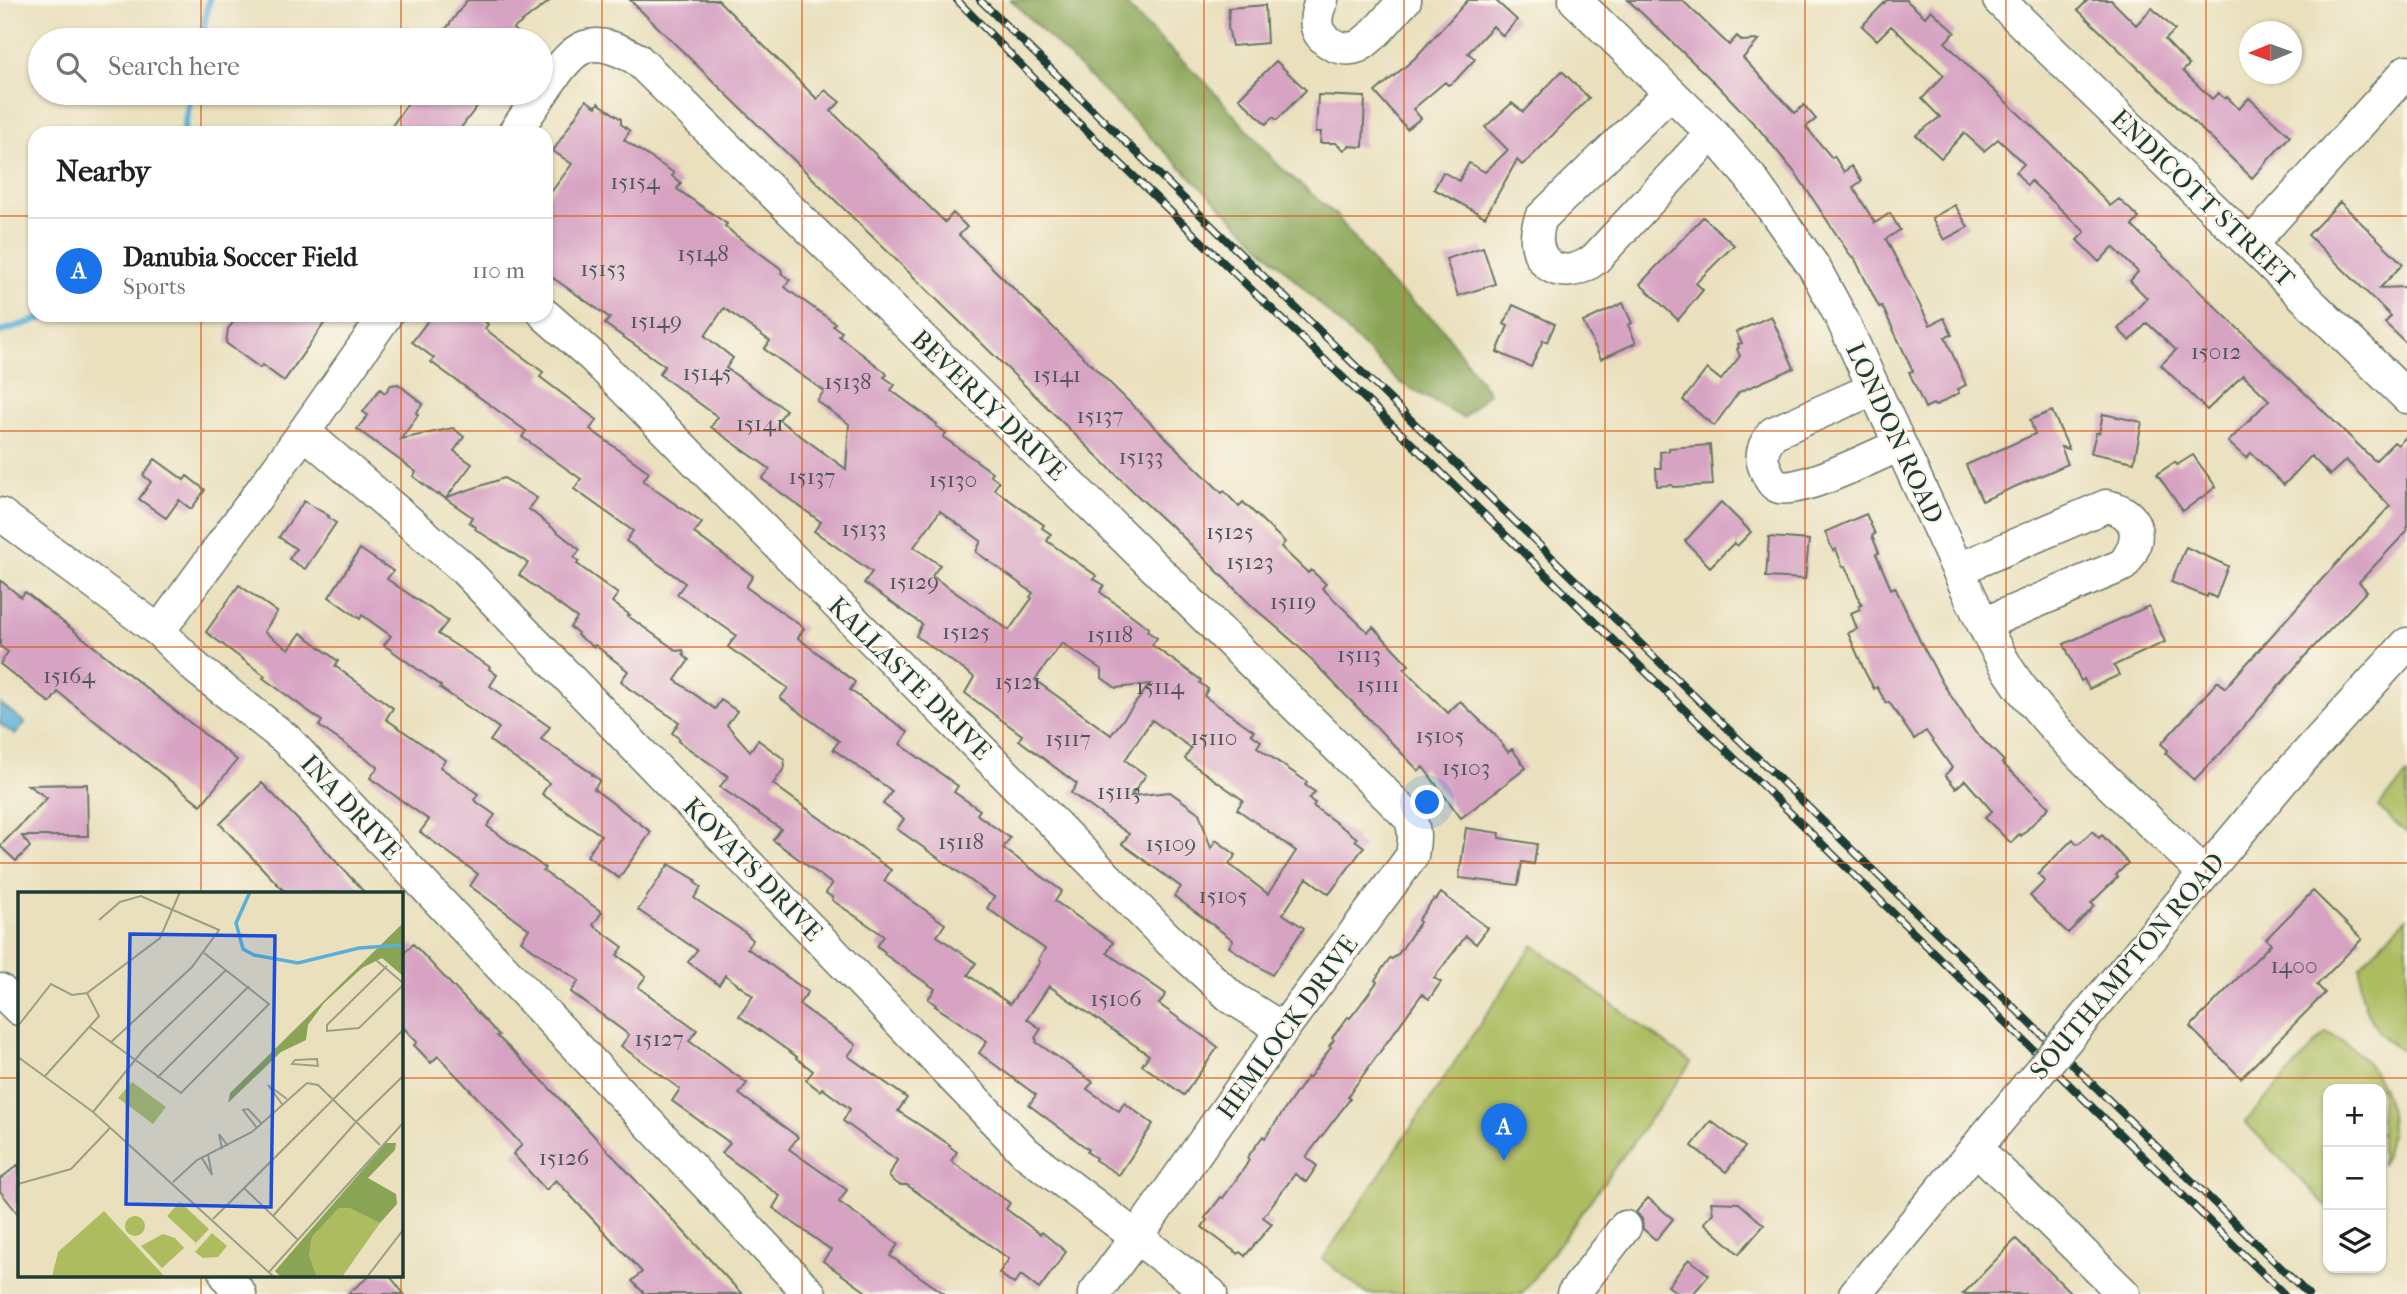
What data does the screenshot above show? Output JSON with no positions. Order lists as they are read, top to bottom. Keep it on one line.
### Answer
{"streets":{"street":["ENDICOTT STREET","BEVERLY DRIVE","LONDON ROAD","KALLASTE DRIVE","INA DRIVE","KOVATS DRIVE","SOUTHAMPTON ROAD","HEMLOCK DRIVE"]},"crossings":[["BEVERLY DRIVE","HEMLOCK DRIVE"],["LONDON ROAD","SOUTHAMPTON ROAD"],["KALLASTE DRIVE","HEMLOCK DRIVE"],["KOVATS DRIVE","HEMLOCK DRIVE"]],"house_numbers":["15154","15148","15153","15149","15012","15145","15141","15138","15137","15141","15133","15137","15130","15133","15125","15123","15129","15119","15125","15118","15113","15164","15121","15111","15114","15105","15110","15117","15103","15113","15118","15109","15105","1400","15106","15127","15126"],"north":"left","page":{"search":"Search here","heading":"Nearby","list":[{"mark":"A","name":"Danubia Soccer Field","note":"Sports","value":"110 m"}],"map_buttons":["+","−"],"pins":"A"}}
